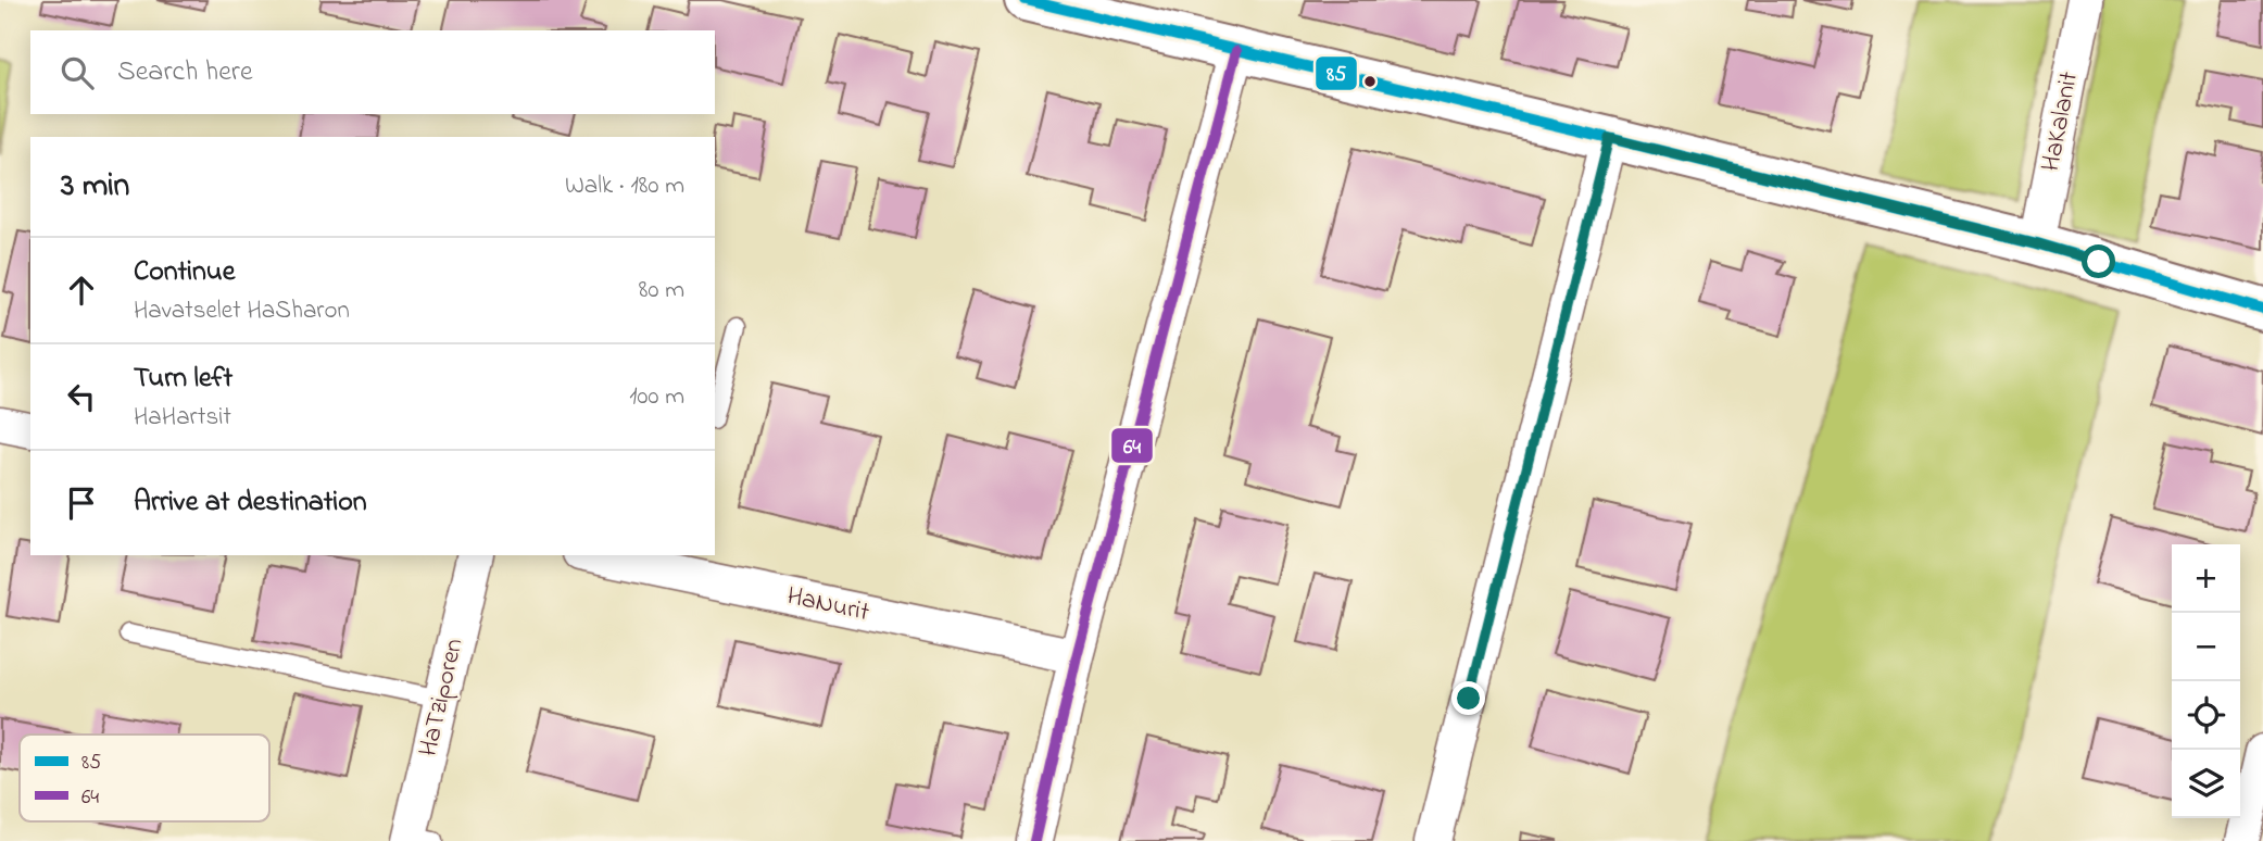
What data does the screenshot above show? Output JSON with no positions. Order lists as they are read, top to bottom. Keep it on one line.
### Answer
{"streets":{"street":["HaKalanit","HaNurit","HaTziporen"]},"lines":["transit line 85","transit line 64"],"legend":["85","64"],"page":{"search":"Search here","heading":["3 min","Walk · 180 m"],"list":[["Continue","Havatselet HaSharon","80 m"],["Turn left","HaHartsit","100 m"],"Arrive at destination"],"map_buttons":["+","−"]}}
